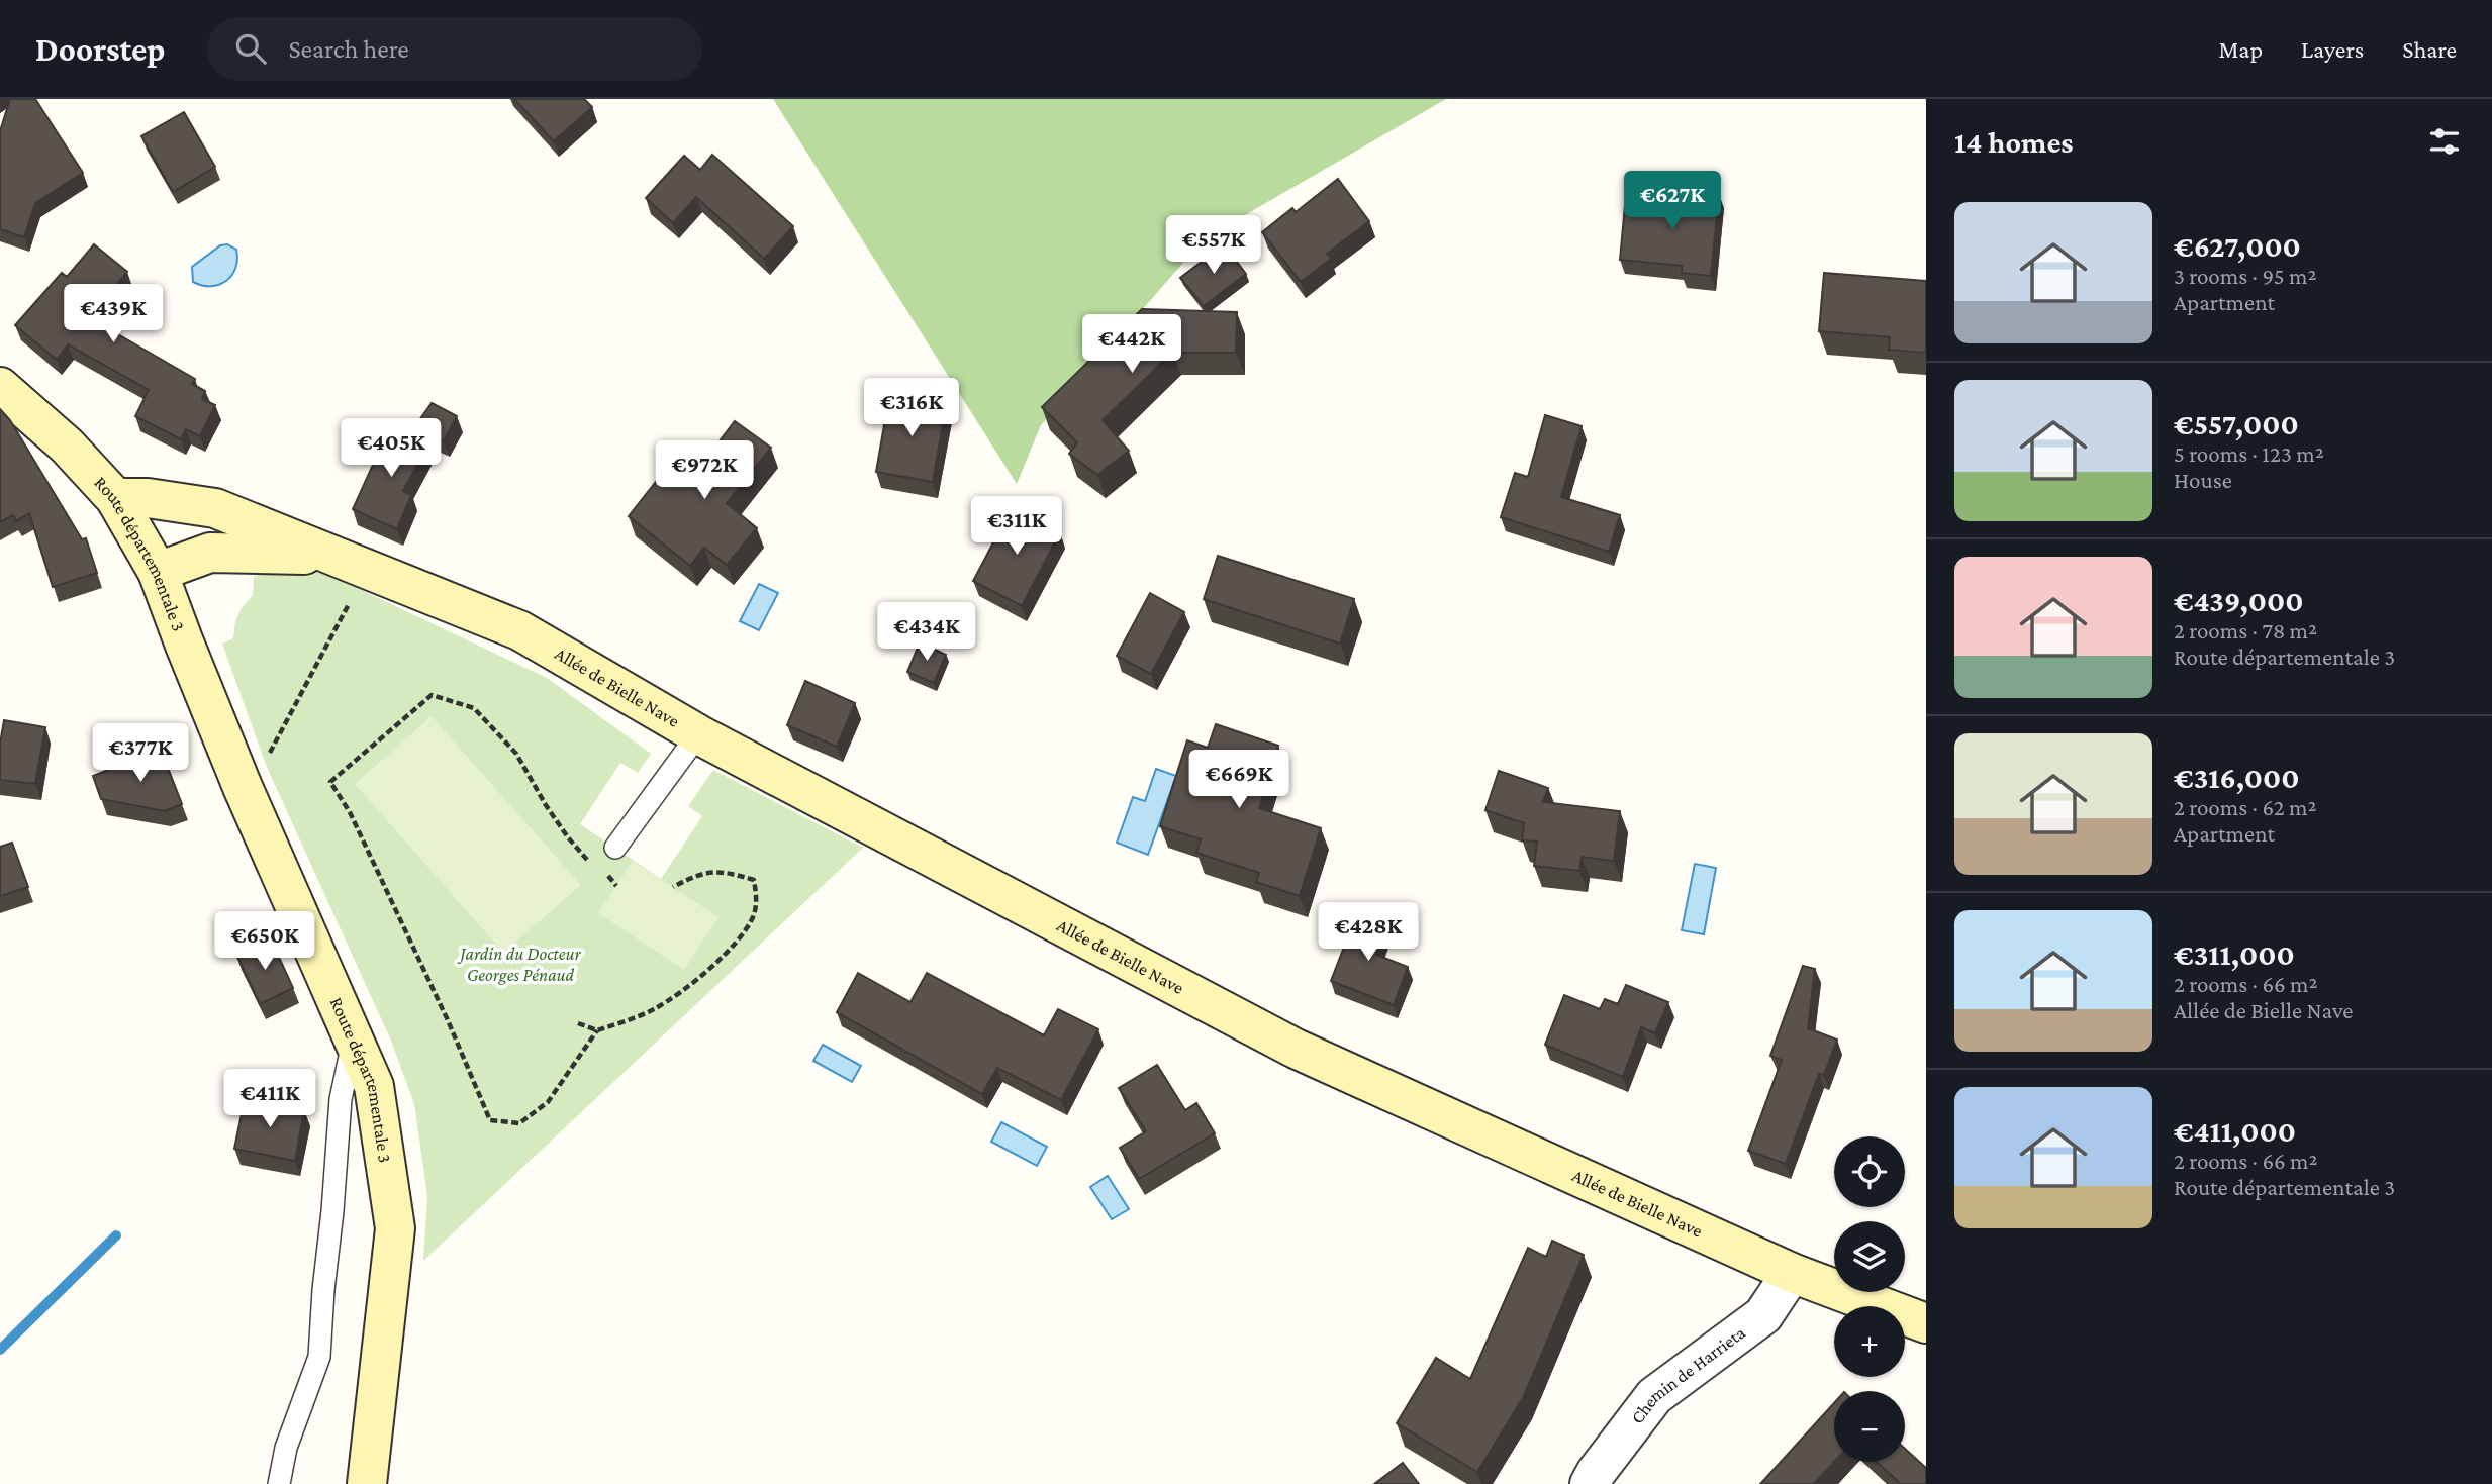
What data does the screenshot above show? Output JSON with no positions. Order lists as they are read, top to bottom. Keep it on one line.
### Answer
{"streets":{"street":["Route départementale 3","Allée de Bielle Nave","Chemin de Harrieta"]},"crossings":[["Route départementale 3","Allée de Bielle Nave"],["Allée de Bielle Nave","Chemin de Harrieta"]],"parks":["Jardin du Docteur Georges Pénaud"],"page":{"header":"Doorstep","search":"Search here","nav":["Map","Layers","Share"],"heading":"14 homes","price":["€627K","€557K","€439K","€442K","€316K","€405K","€972K","€311K","€434K","€377K","€669K","€428K","€650K","€411K"],"list":[{"name":"€627,000","note":"3 rooms · 95 m² · Apartment"},{"name":"€557,000","note":"5 rooms · 123 m² · House"},{"name":"€439,000","note":"2 rooms · 78 m² · Route départementale 3"},{"name":"€316,000","note":"2 rooms · 62 m² · Apartment"},{"name":"€311,000","note":"2 rooms · 66 m² · Allée de Bielle Nave"},{"name":"€411,000","note":"2 rooms · 66 m² · Route départementale 3"}],"map_buttons":["+","−"]}}
